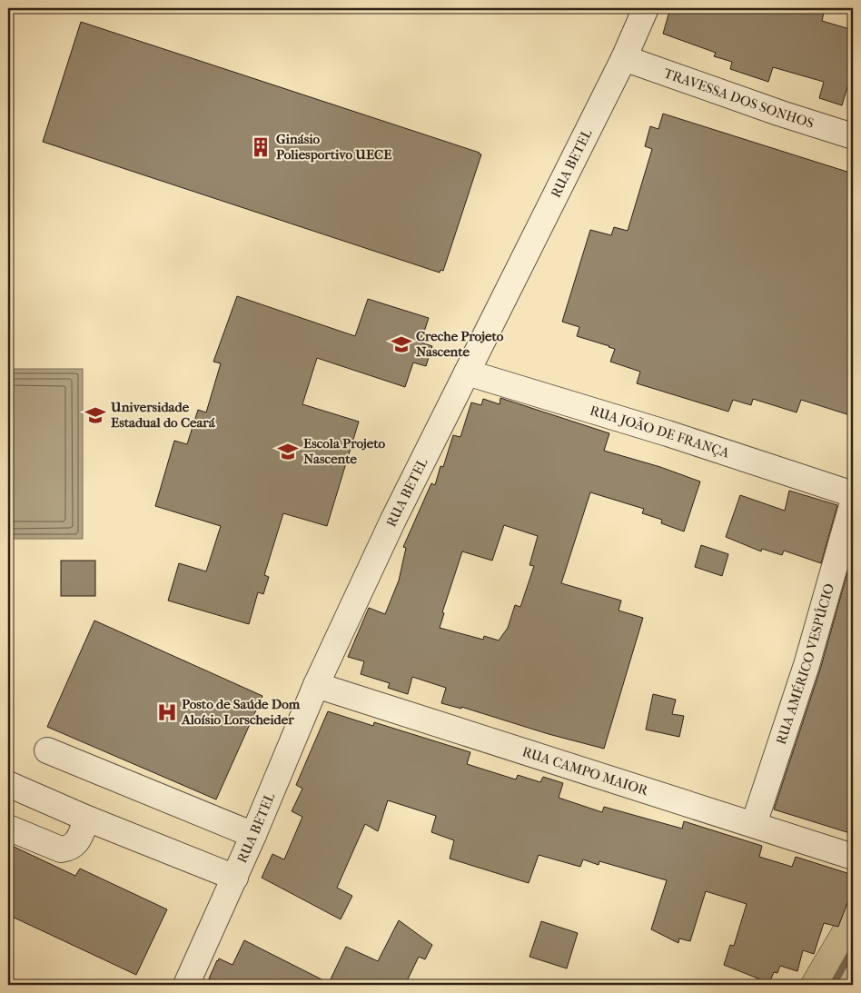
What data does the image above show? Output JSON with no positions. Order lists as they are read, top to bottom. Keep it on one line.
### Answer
{"streets":{"street":["TRAVESSA DOS SONHOS","RUA BETEL","RUA JOÃO DE FRANÇA","RUA AMÉRICO VESPÚCIO","RUA CAMPO MAIOR"]},"crossings":[["TRAVESSA DOS SONHOS","RUA BETEL"],["RUA BETEL","RUA JOÃO DE FRANÇA"],["RUA BETEL","RUA CAMPO MAIOR"],["RUA AMÉRICO VESPÚCIO","RUA CAMPO MAIOR"]],"places":{"building":["Ginásio Poliesportivo UECE"],"school or university":["Creche Projeto Nascente","Universidade Estadual do Ceará","Escola Projeto Nascente"],"hospital":["Posto de Saúde Dom Aloísio Lorscheider"]}}
